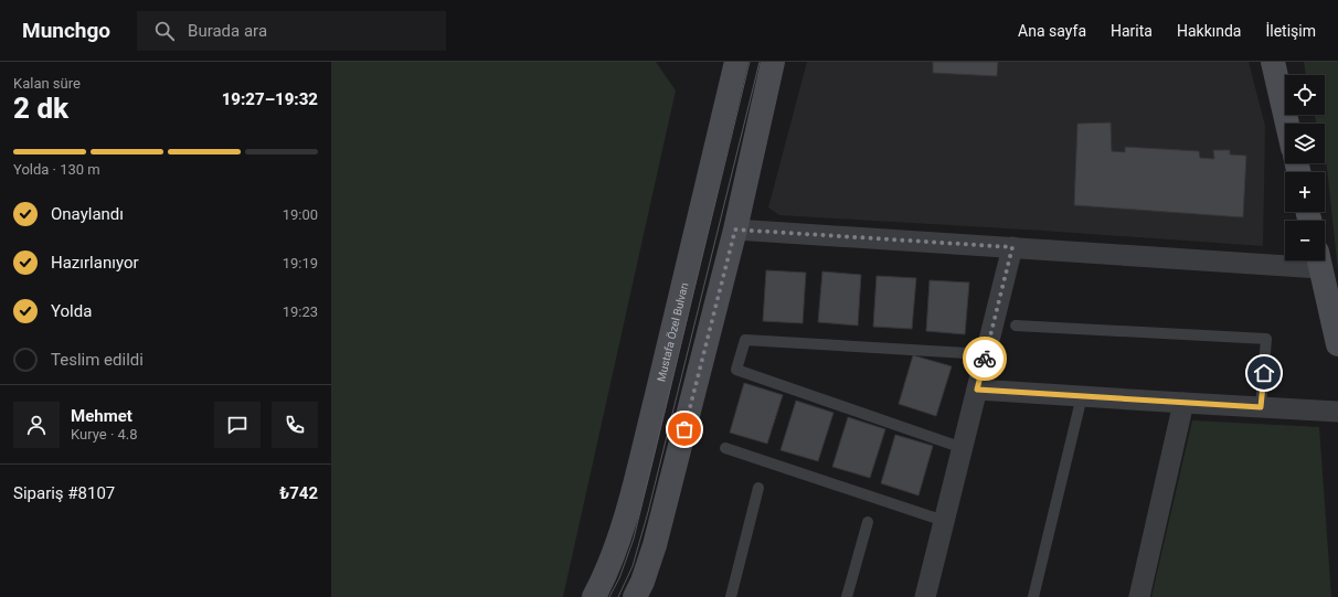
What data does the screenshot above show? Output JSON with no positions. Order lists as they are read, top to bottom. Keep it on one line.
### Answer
{"streets":{"main road":["Mustafa Özel Bulvarı"]},"page":{"header":"Munchgo","search":"Burada ara","nav":["Ana sayfa","Harita","Hakkında","İletişim"],"heading":["2 dk","Kalan süre","19:27–19:32"],"panel":["Mehmet","Kurye · 4.8","Sipariş #8107","₺742"],"map_buttons":["+","−"],"bar":"Yolda · 130 m","list":[["Onaylandı","19:00"],["Hazırlanıyor","19:19"],["Yolda","19:23"],"Teslim edildi"]}}
